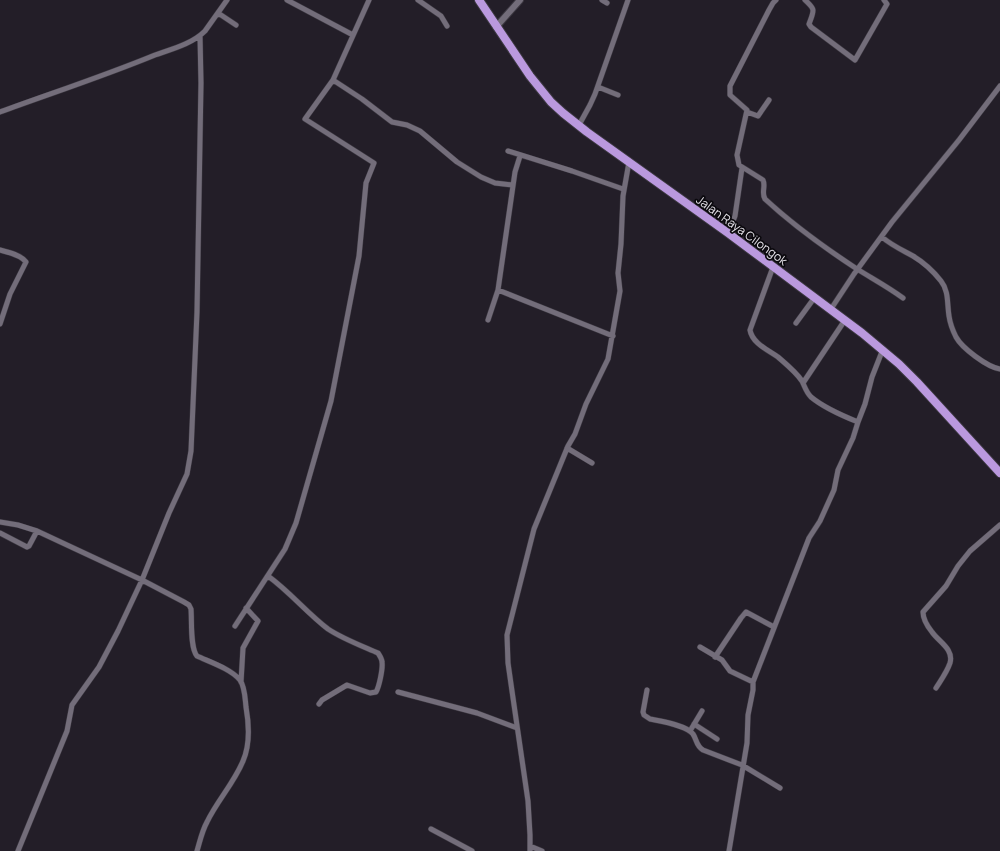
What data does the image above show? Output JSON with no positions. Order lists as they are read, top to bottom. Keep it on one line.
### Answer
{"streets":{"highway":["Jalan Raya Cilongok"]}}
